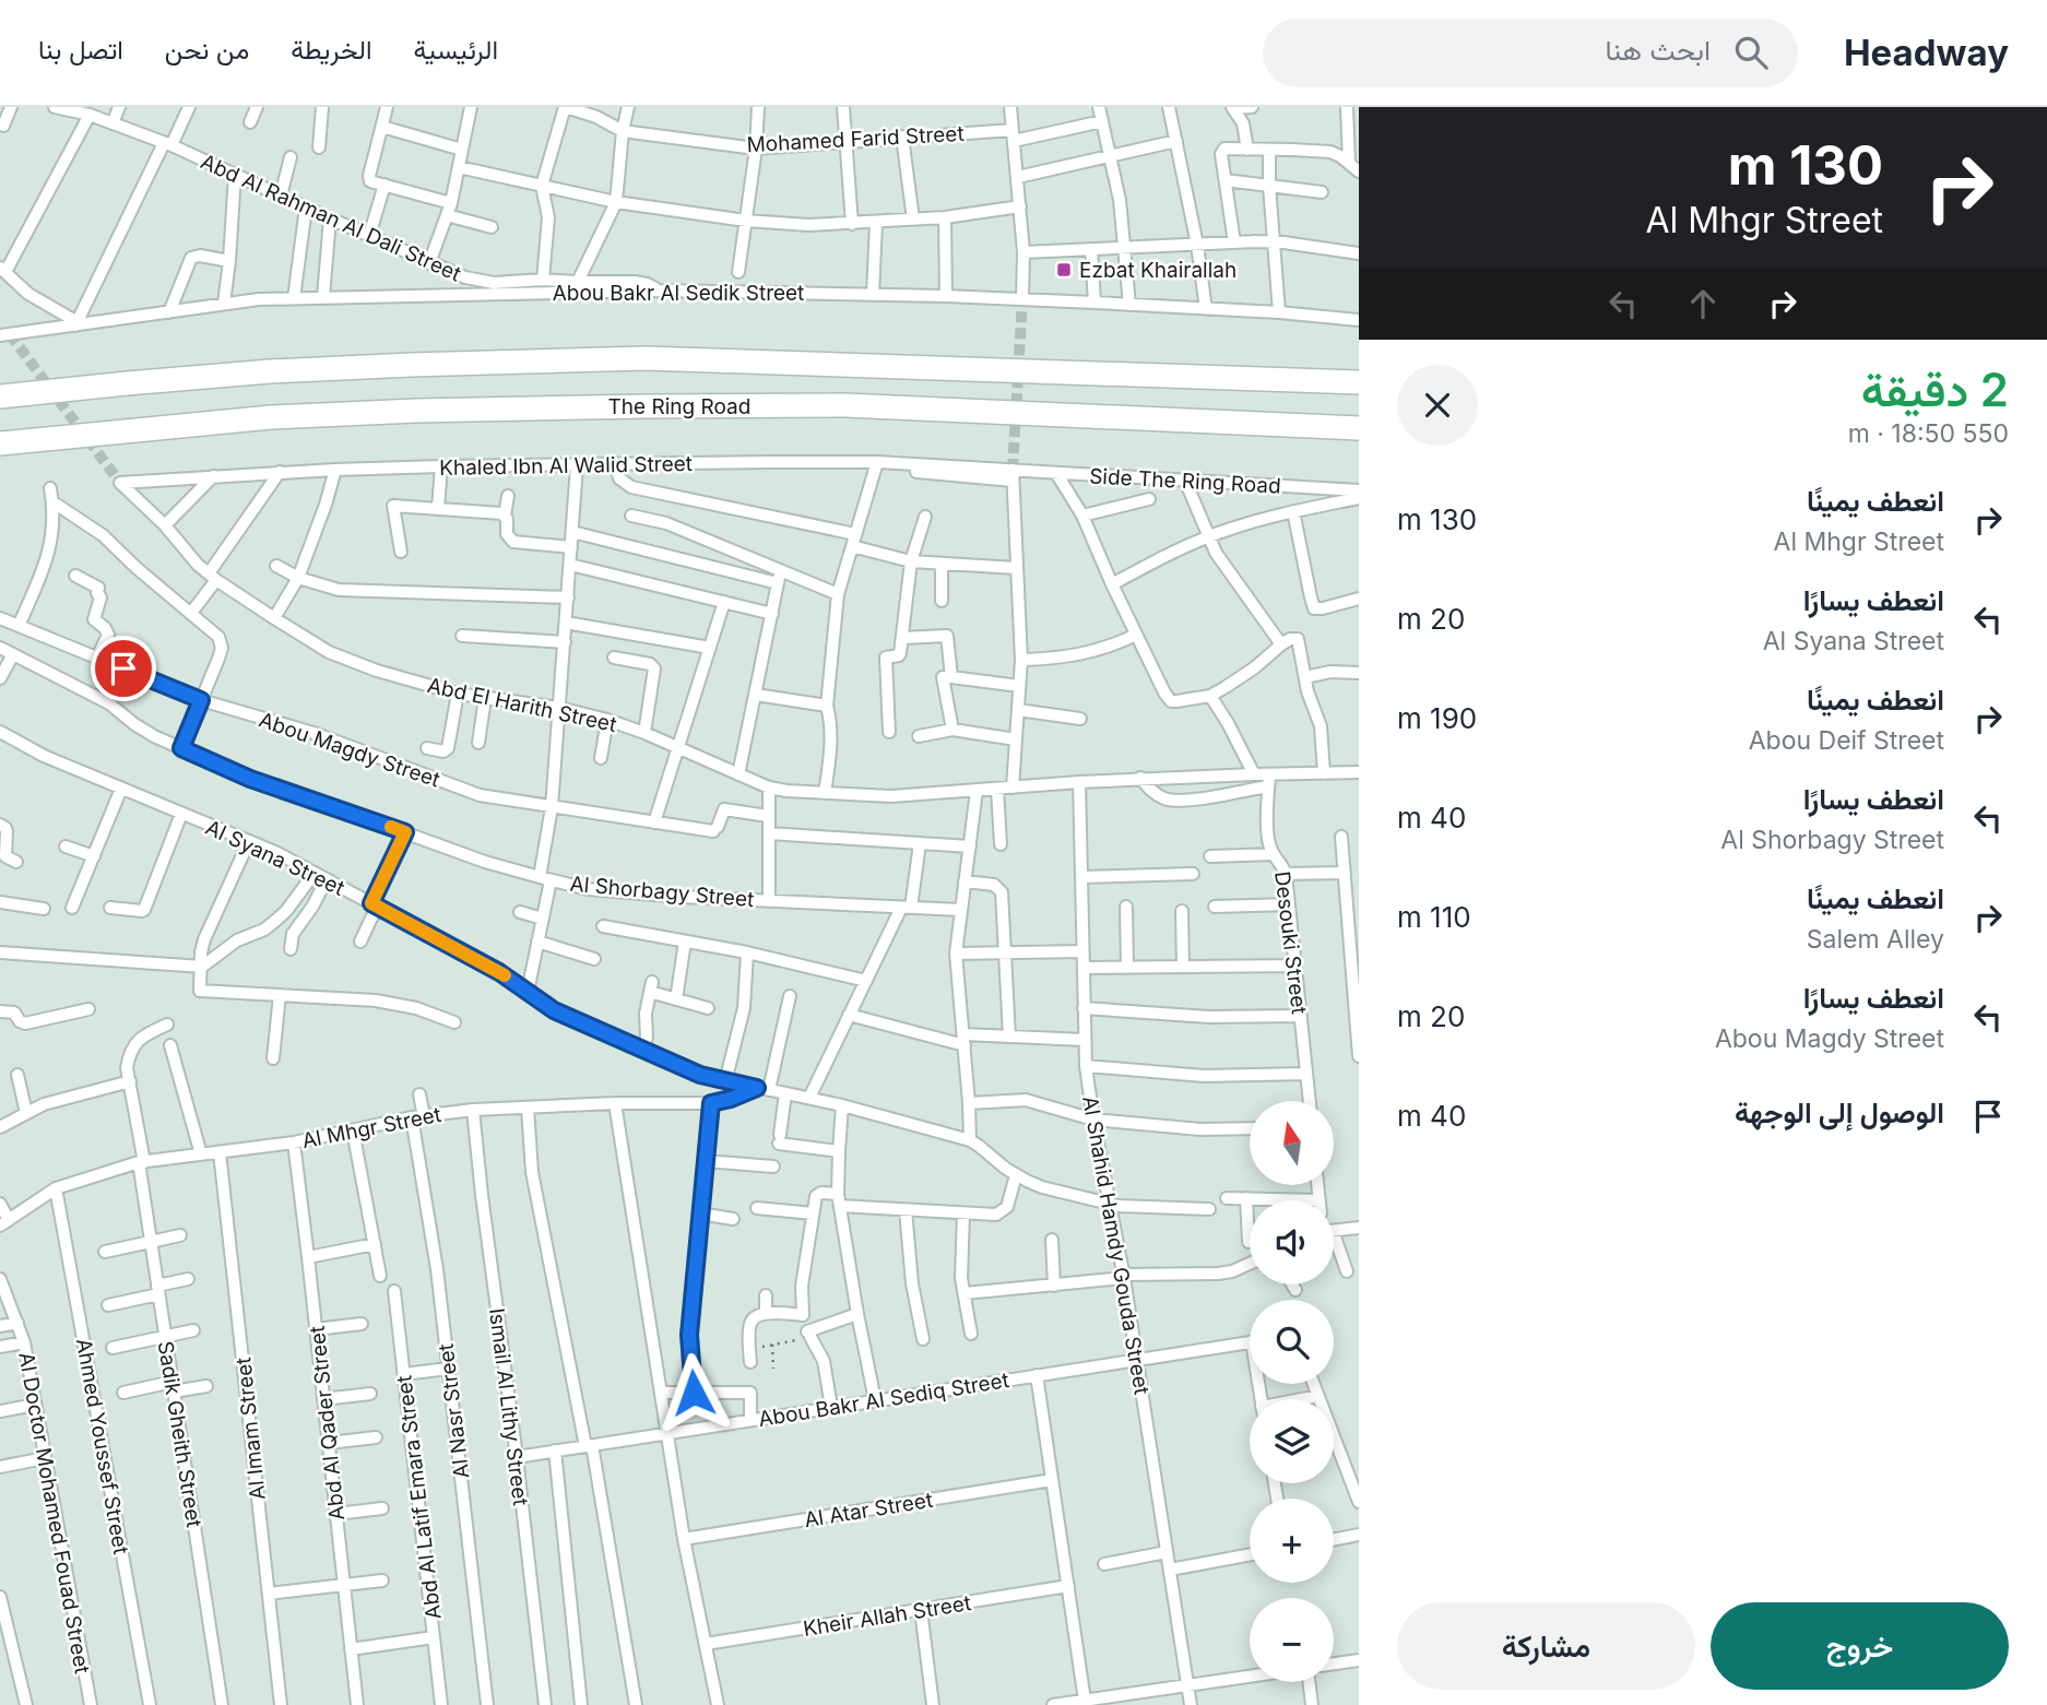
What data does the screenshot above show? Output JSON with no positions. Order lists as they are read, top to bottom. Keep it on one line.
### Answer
{"streets":{"highway":["The Ring Road"],"street":["Mohamed Farid Street","Abd Al Rahman Al Dali Street","Abou Bakr Al Sedik Street","Khaled Ibn Al Walid Street","Side The Ring Road","Abd El Harith Street","Abou Magdy Street","Al Syana Street","Al Shorbagy Street","Desouki Street","Al Mhgr Street","Al Shahid Hamdy Gouda Street","Abou Bakr Al Sediq Street","Ismail Al Lithy Street","Al Nasr Street","Abd Al Qader Street","Al Imam Street","Sadik Gheith Street","Ahmed Youssef Street","Abd Al Latif Emara Street","Al Atar Street","Al Doctor Mohamed Fouad Street","Kheir Allah Street"]},"crossings":[["Mohamed Farid Street","Abou Bakr Al Sedik Street"],["Abd Al Rahman Al Dali Street","Abou Bakr Al Sedik Street"],["Khaled Ibn Al Walid Street","Side The Ring Road"],["Khaled Ibn Al Walid Street","Abd El Harith Street"],["Abd El Harith Street","Desouki Street"],["Abd El Harith Street","Al Shahid Hamdy Gouda Street"],["Al Syana Street","Al Mhgr Street"],["Al Mhgr Street","Ismail Al Lithy Street"],["Al Mhgr Street","Al Nasr Street"],["Al Mhgr Street","Abd Al Qader Street"],["Al Mhgr Street","Al Imam Street"],["Al Mhgr Street","Sadik Gheith Street"],["Al Mhgr Street","Ahmed Youssef Street"],["Al Shahid Hamdy Gouda Street","Abou Bakr Al Sediq Street"],["Abou Bakr Al Sediq Street","Ismail Al Lithy Street"]],"places":{"transit":["Ezbat Khairallah"]},"north":"top","page":{"header":"Headway","search":"ابحث هنا","nav":["الرئيسية","الخريطة","من نحن","اتصل بنا"],"turn":["130 m","Al Mhgr Street"],"heading":["2 دقيقة","550 m · 18:50"],"list":[{"name":"انعطف يمينًا","note":"Al Mhgr Street","value":"130 m"},{"name":"انعطف يسارًا","note":"Al Syana Street","value":"20 m"},{"name":"انعطف يمينًا","note":"Abou Deif Street","value":"190 m"},{"name":"انعطف يسارًا","note":"Al Shorbagy Street","value":"40 m"},{"name":"انعطف يمينًا","note":"Salem Alley","value":"110 m"},{"name":"انعطف يسارًا","note":"Abou Magdy Street","value":"20 m"},{"name":"الوصول إلى الوجهة","value":"40 m"}],"map_buttons":["+","−"],"buttons":["خروج","مشاركة"]}}
